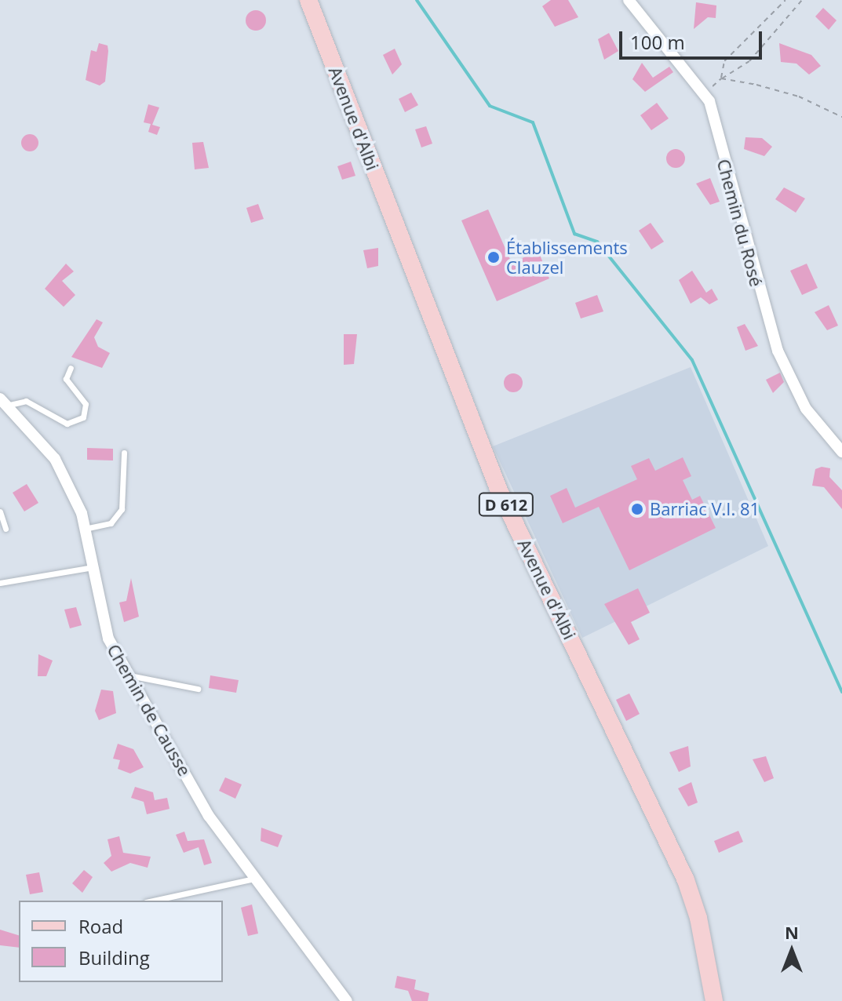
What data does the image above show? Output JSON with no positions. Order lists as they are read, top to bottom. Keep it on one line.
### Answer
{"streets":{"main road":["Avenue d'Albi","D 612"],"street":["Chemin du Rosé","Chemin de Causse"]},"places":["Établissements Clauzel","Barriac V.I. 81"],"legend":["Road","Building"],"scale_bar":"100 m","north":"top"}
